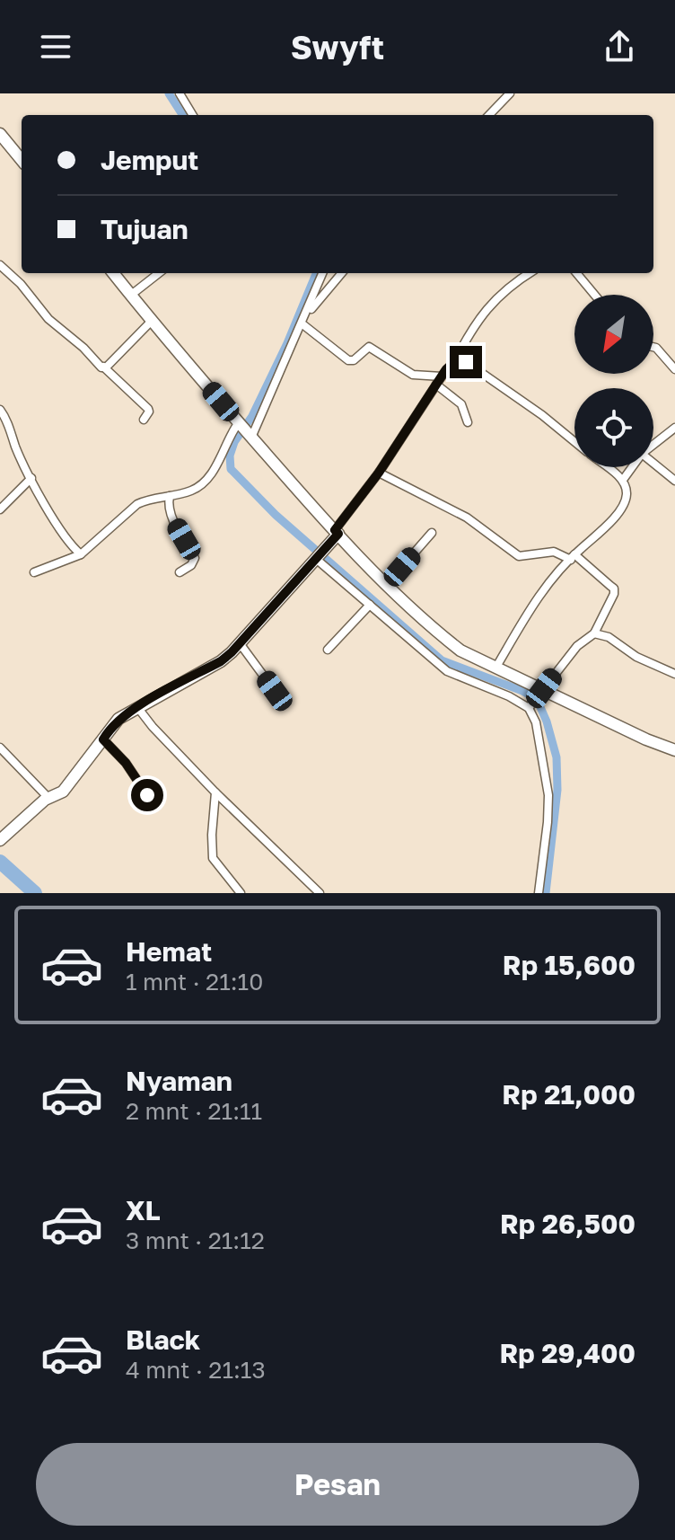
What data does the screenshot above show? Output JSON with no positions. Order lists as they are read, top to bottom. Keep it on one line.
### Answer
{"north":"bottom left","page":{"header":"Swyft","banner":["Jemput","Tujuan"],"list":[{"name":"Hemat","note":"1 mnt · 21:10","value":"Rp 15,600"},{"name":"Nyaman","note":"2 mnt · 21:11","value":"Rp 21,000"},{"name":"XL","note":"3 mnt · 21:12","value":"Rp 26,500"},{"name":"Black","note":"4 mnt · 21:13","value":"Rp 29,400"}],"buttons":"Pesan"}}
